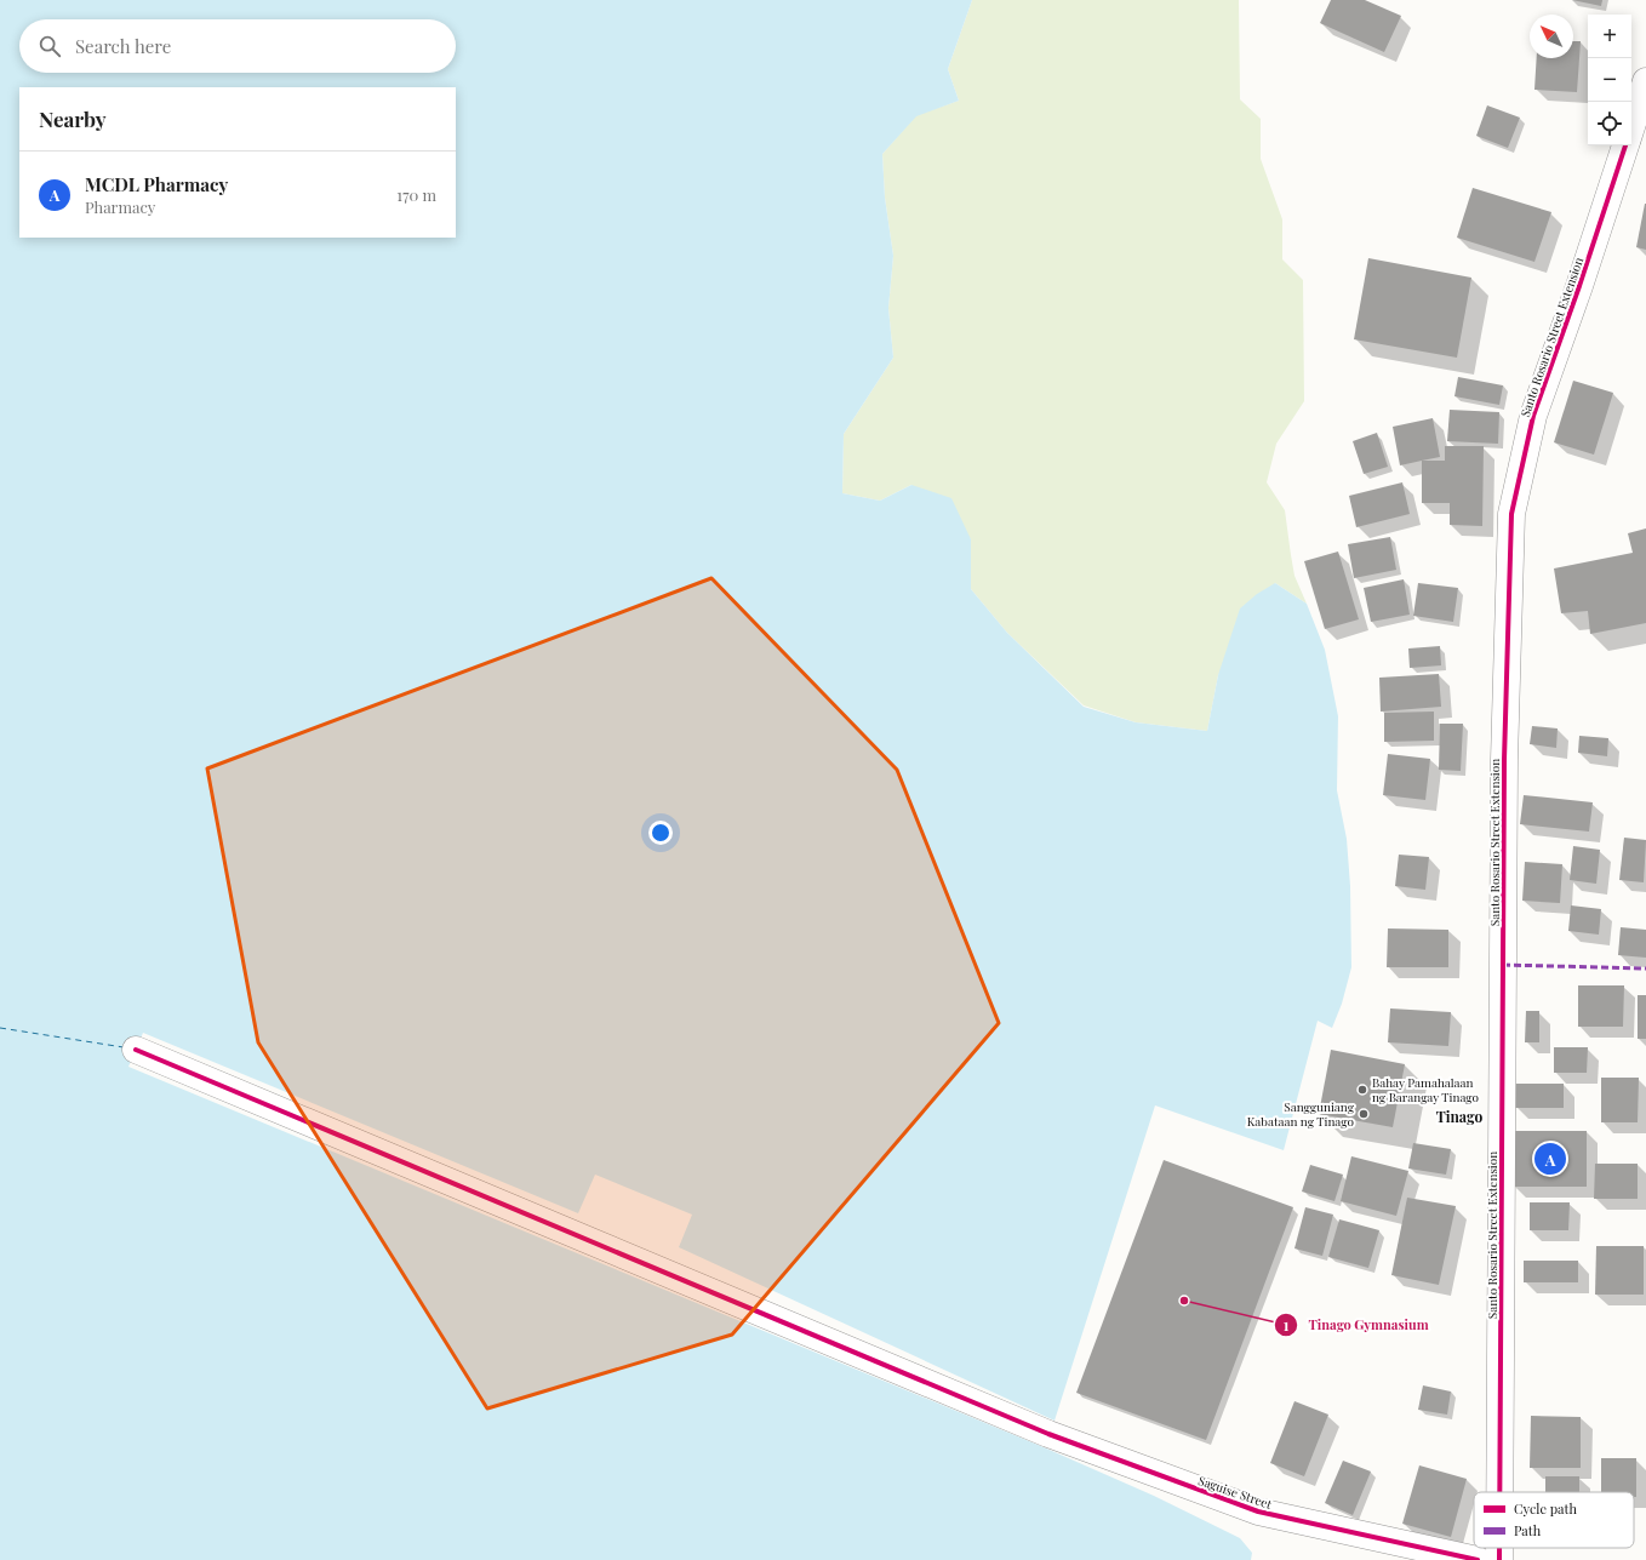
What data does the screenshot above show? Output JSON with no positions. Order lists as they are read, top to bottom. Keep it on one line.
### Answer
{"streets":{"street":["Santo Rosario Street Extension","Saguise Street"]},"districts":["Tinago"],"places":["Bahay Pamahalaan ng Barangay Tinago","Sangguniang Kabataan ng Tinago","Tinago Gymnasium"],"legend":["Cycle path","Path"],"north":"top left","page":{"map_buttons":["+","−"],"search":"Search here","heading":"Nearby","list":[{"mark":"A","name":"MCDL Pharmacy","note":"Pharmacy","value":"170 m"}],"pins":"A"}}
